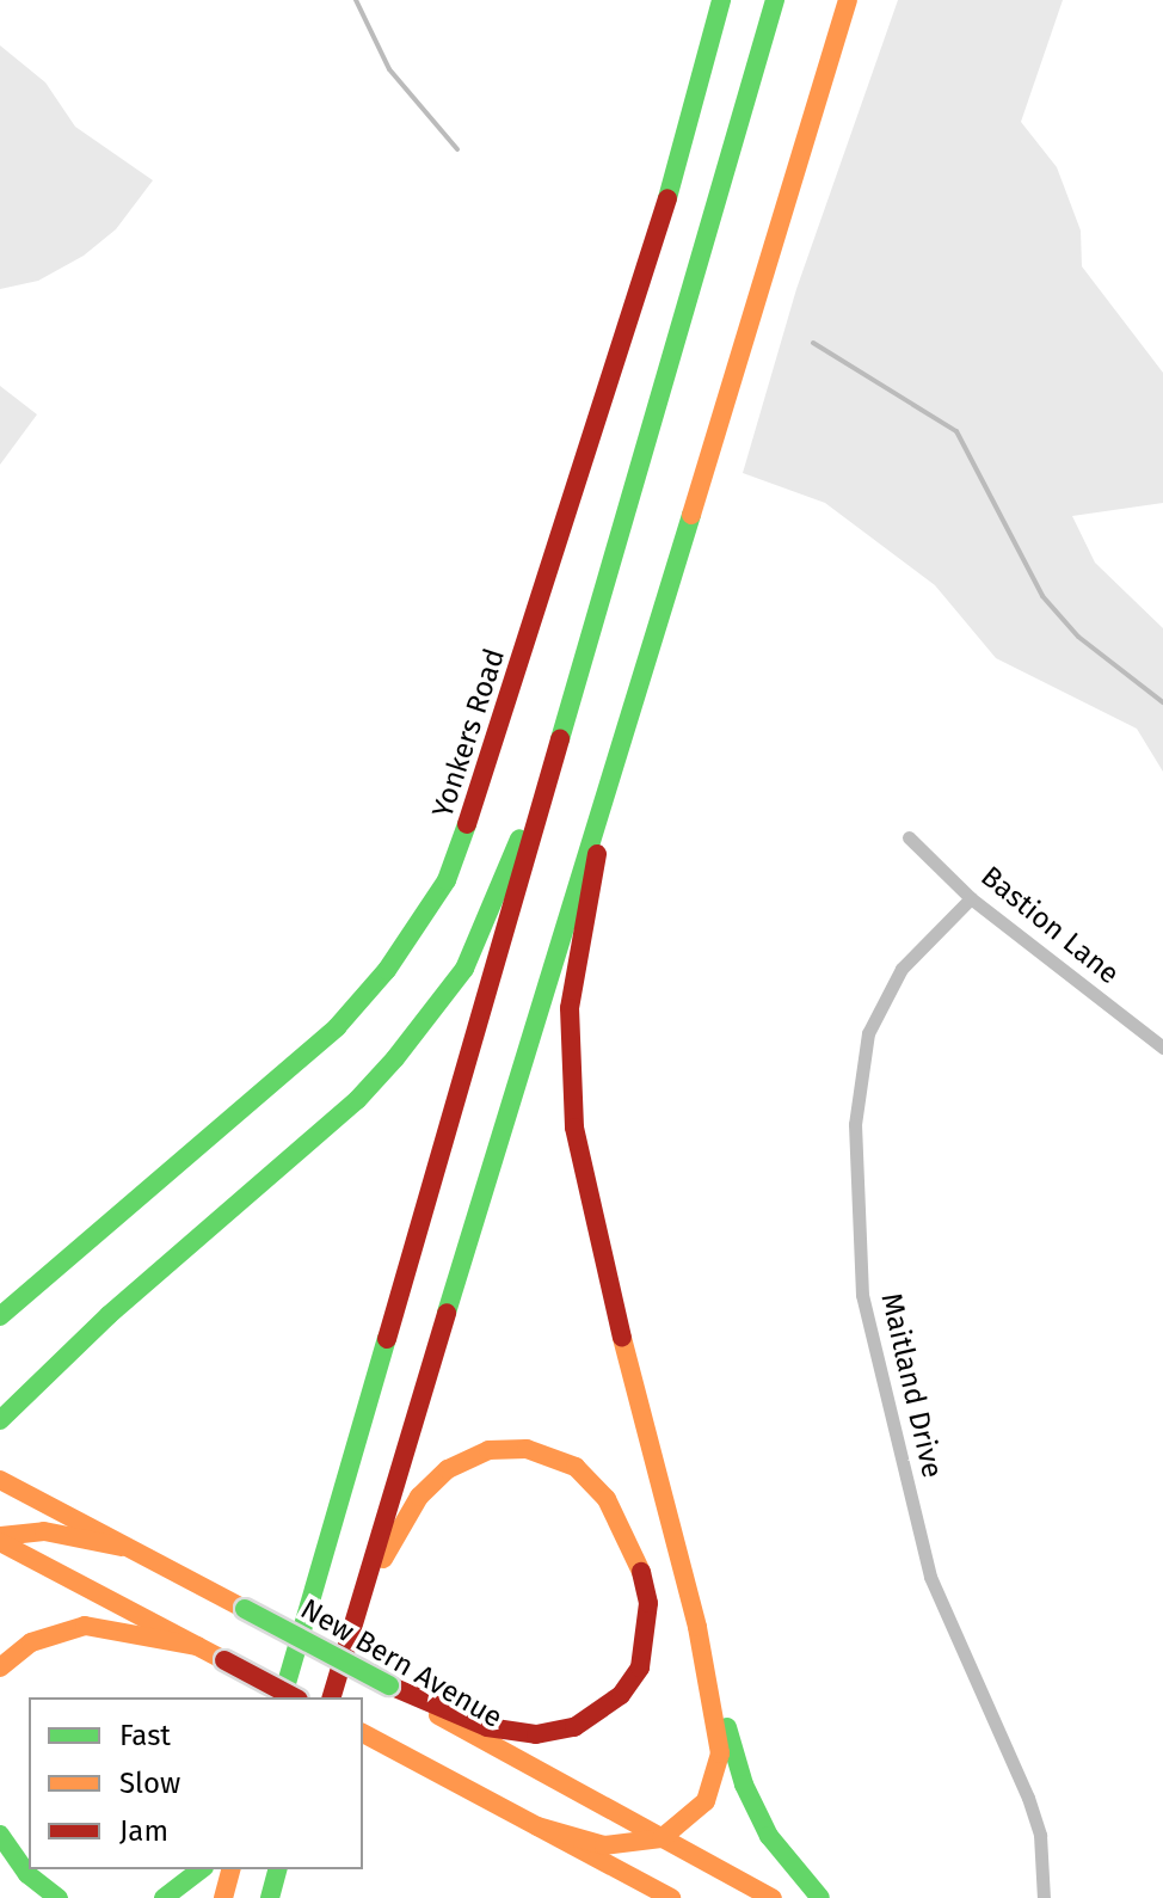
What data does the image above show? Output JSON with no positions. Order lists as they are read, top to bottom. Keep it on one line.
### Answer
{"streets":{"main road":["Yonkers Road","New Bern Avenue"],"street":["Bastion Lane","Maitland Drive"]},"crossings":[["Bastion Lane","Maitland Drive"]],"legend":["Fast","Slow","Jam"]}
